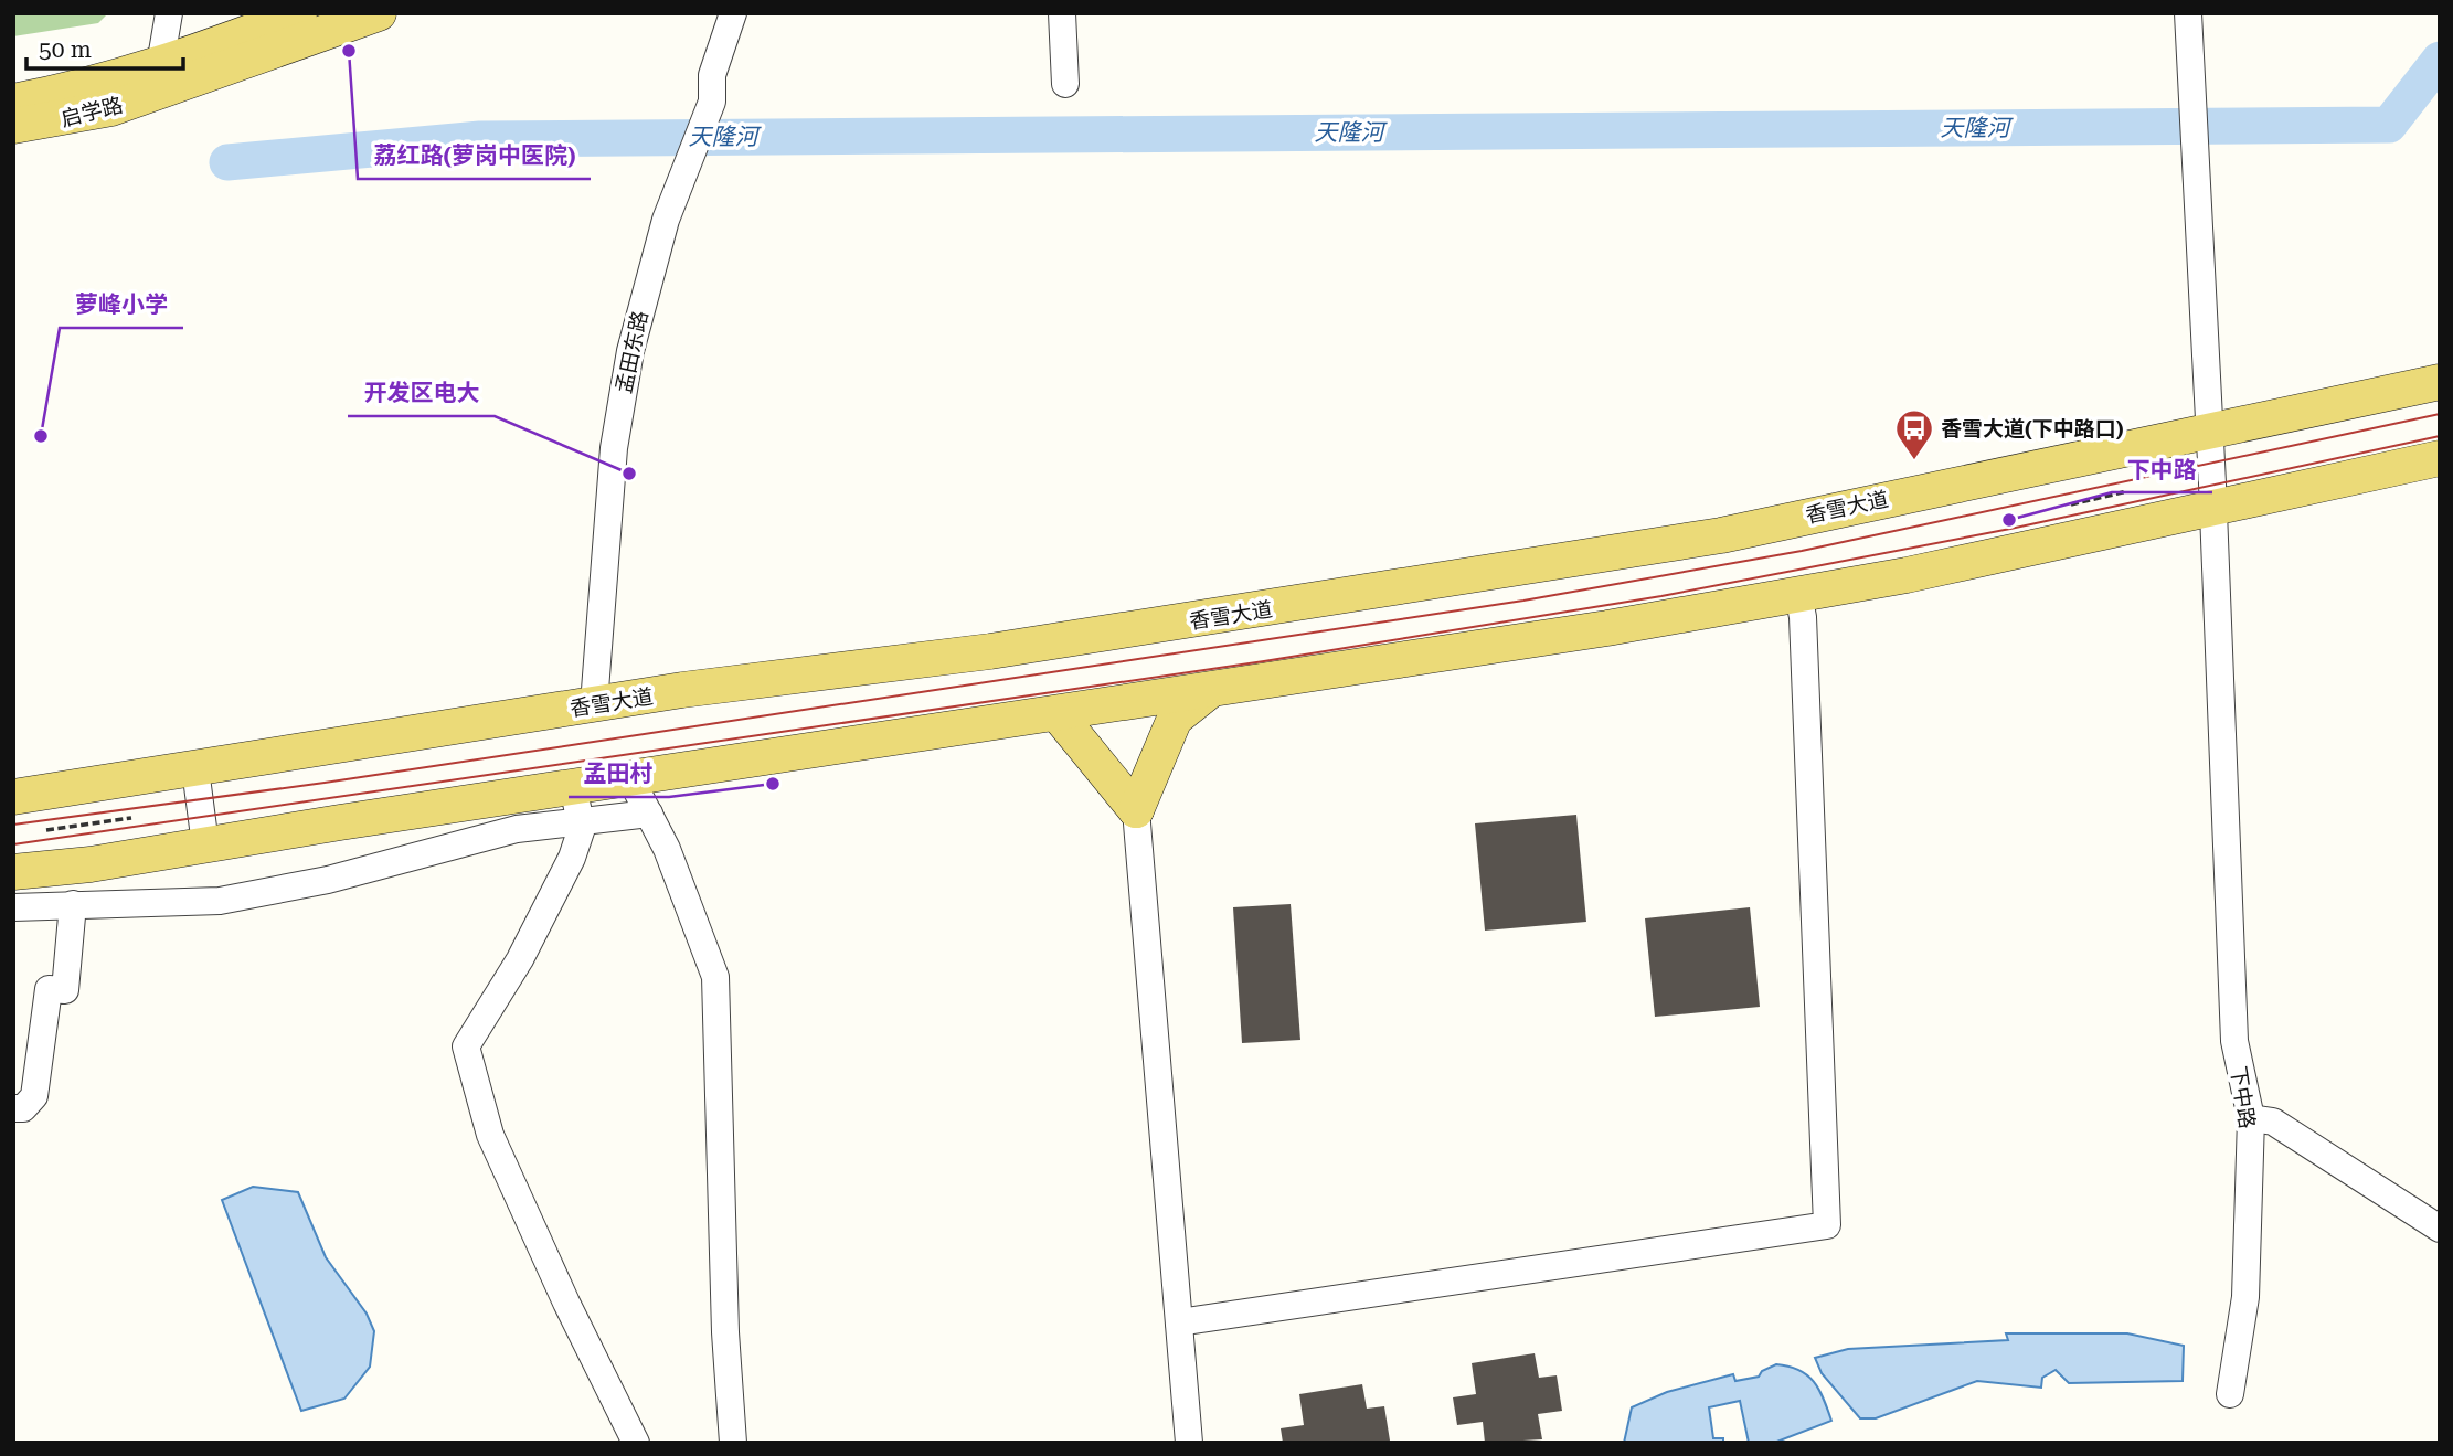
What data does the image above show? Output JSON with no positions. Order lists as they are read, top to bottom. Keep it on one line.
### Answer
{"streets":{"main road":["启学路","香雪大道"],"street":["孟田东路","下中路"]},"crossings":[["孟田东路","香雪大道"],["香雪大道","下中路"]],"water":["天隆河"],"places":{"other":["荔红路(萝岗中医院)","萝峰小学","开发区电大","下中路","孟田村"],"bus stop":["香雪大道(下中路口)"]},"scale_bar":"50 m"}
